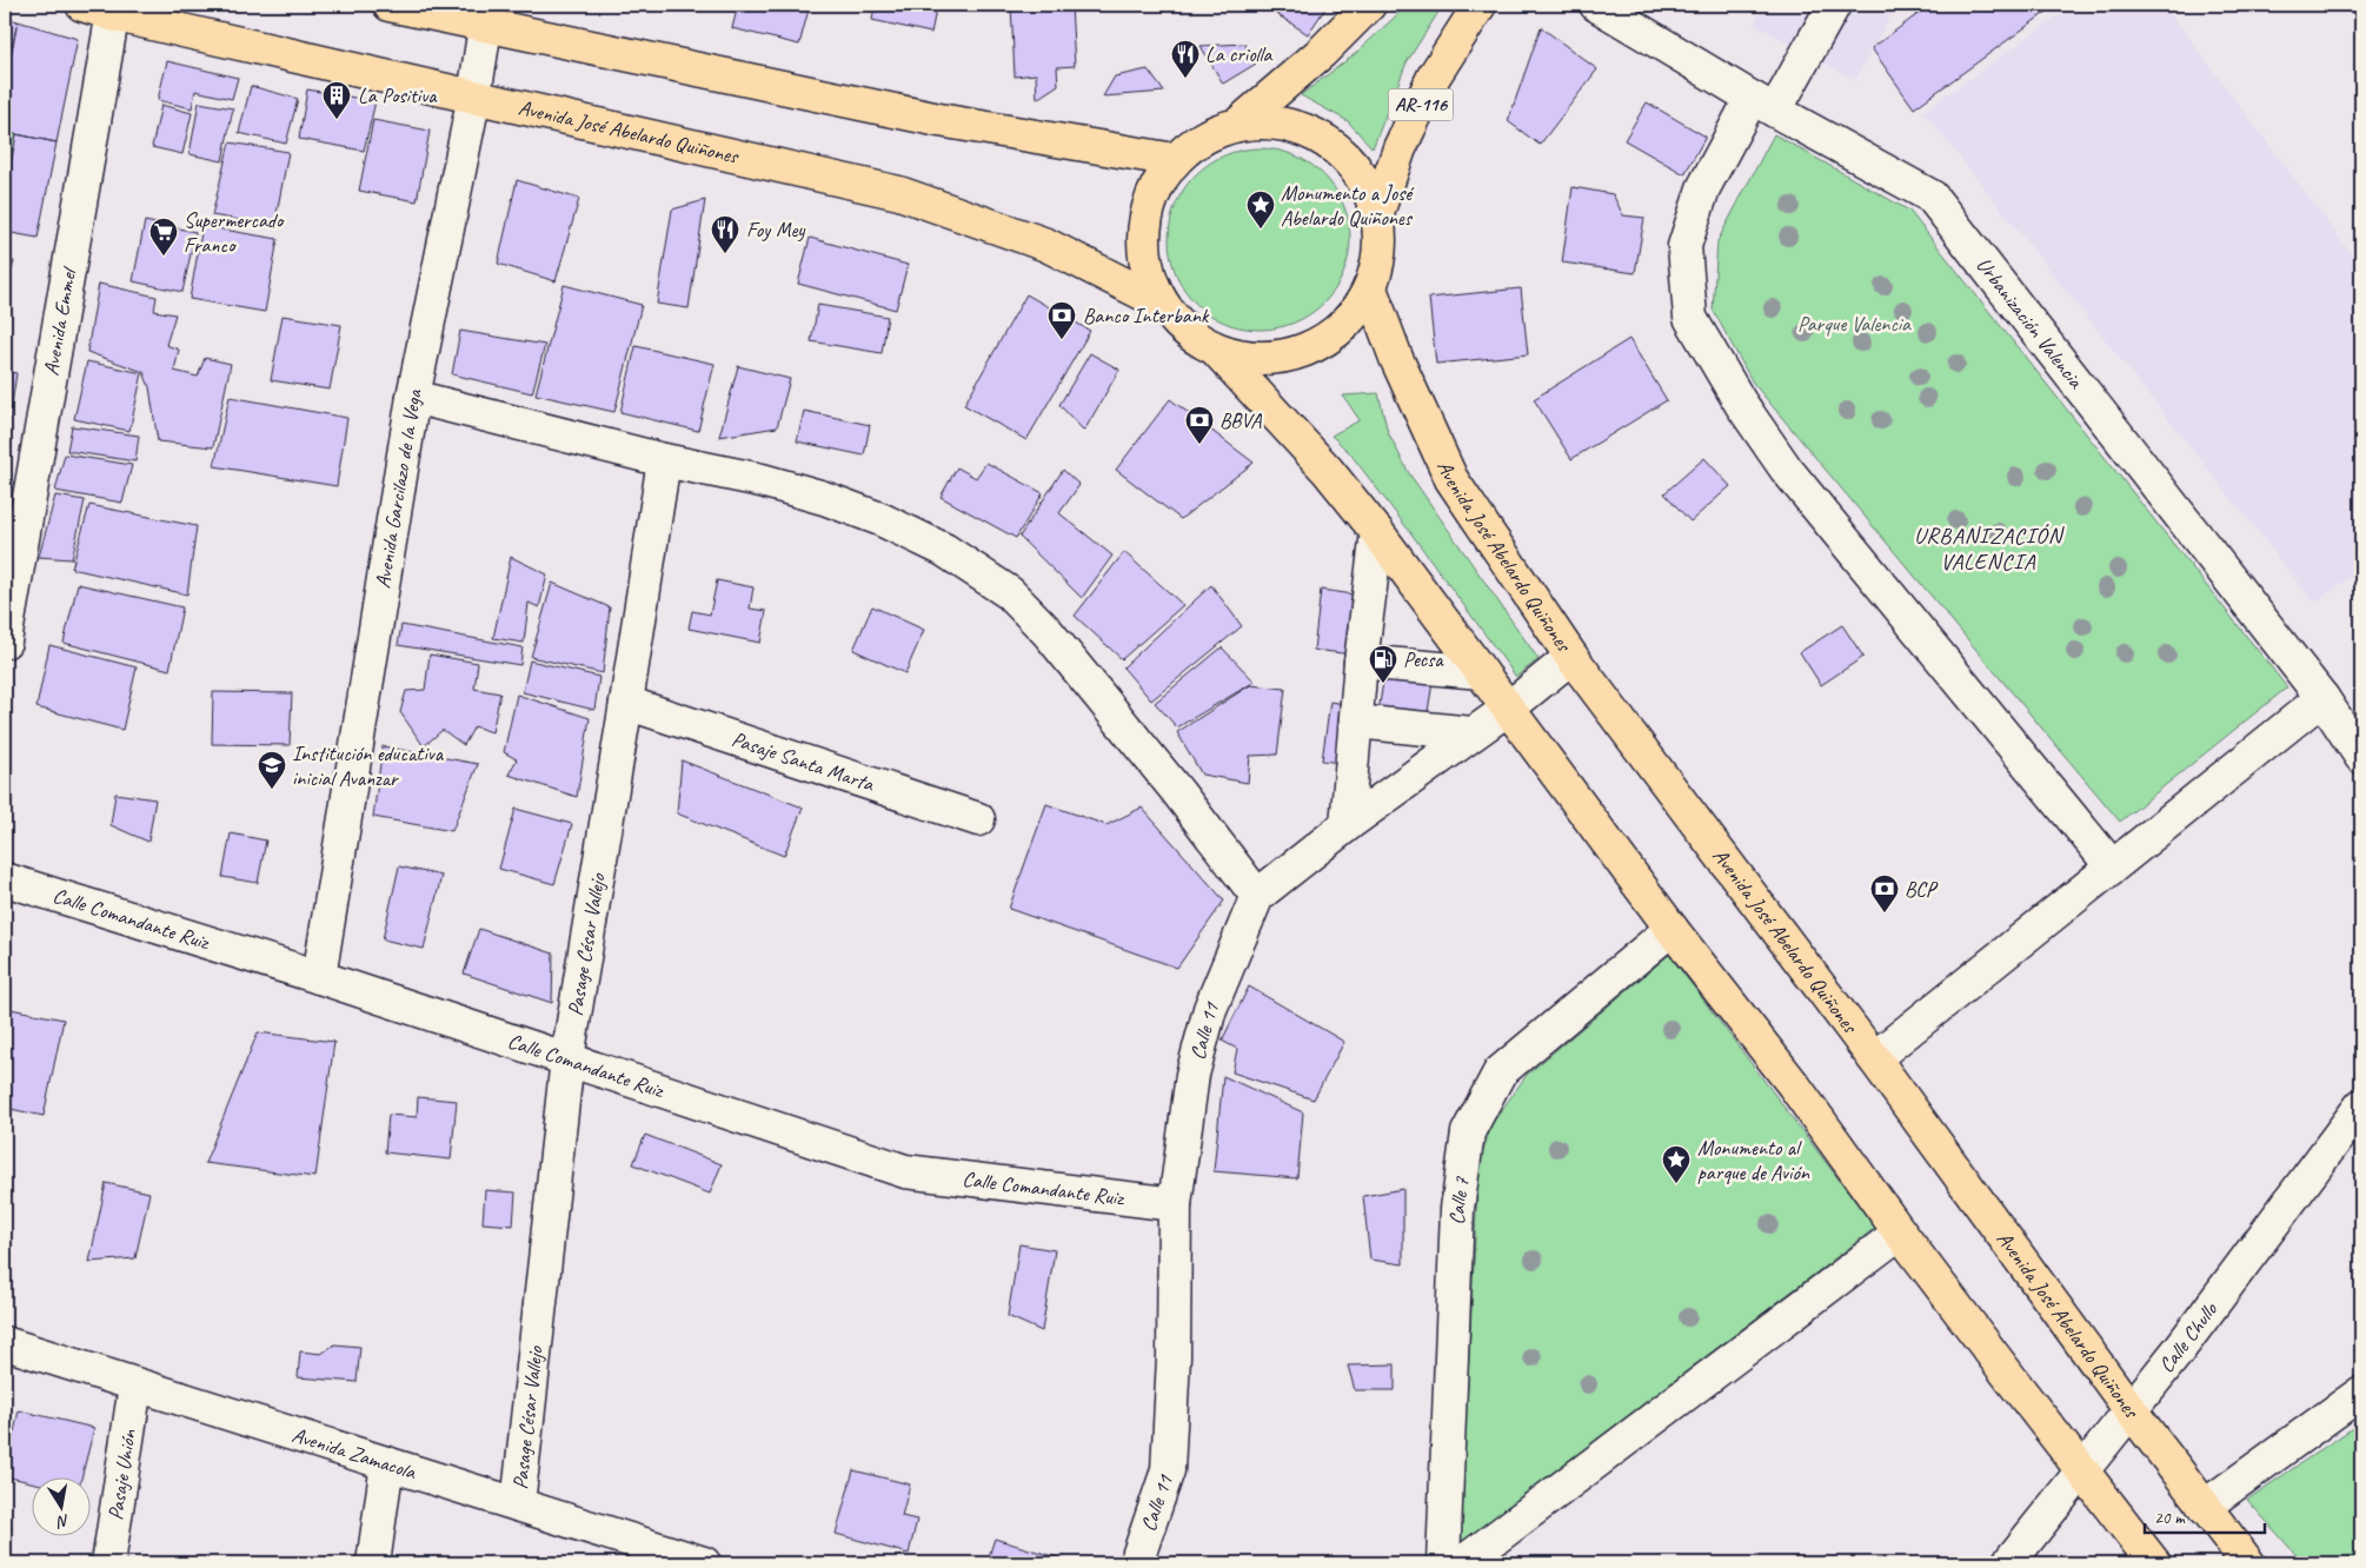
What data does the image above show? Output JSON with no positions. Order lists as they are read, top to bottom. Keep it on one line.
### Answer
{"streets":{"main road":["AR-116","Avenida José Abelardo Quiñones"],"street":["Avenida Emmel","Urbanización Valencia","Avenida Garcilazo de la Vega","Pasaje Santa Marta","Calle Comandante Ruiz","Pasage César Vallejo","Calle 11","Calle 7","Calle Chullo","Avenida Zamacola","Pasaje Unión"]},"crossings":[["AR-116","Avenida José Abelardo Quiñones"],["AR-116","Calle 11"],["AR-116","Calle 7"],["AR-116","Calle Chullo"],["Avenida José Abelardo Quiñones","Avenida Emmel"],["Avenida José Abelardo Quiñones","Avenida Garcilazo de la Vega"],["Avenida José Abelardo Quiñones","Calle 11"],["Avenida José Abelardo Quiñones","Calle Chullo"],["Avenida Garcilazo de la Vega","Calle Comandante Ruiz"],["Pasaje Santa Marta","Pasage César Vallejo"],["Calle Comandante Ruiz","Pasage César Vallejo"],["Calle Comandante Ruiz","Calle 11"],["Pasage César Vallejo","Avenida Zamacola"],["Avenida Zamacola","Pasaje Unión"]],"districts":["URBANIZACIÓN VALENCIA"],"parks":["Parque Valencia"],"places":{"restaurant":["La criolla","Foy Mey"],"building":["La Positiva"],"place":["Monumento a José Abelardo Quiñones","Monumento al parque de Avión"],"supermarket":["Supermercado Franco"],"bank":["Banco Interbank","BBVA","BCP"],"fuel station":["Pecsa"],"school or university":["Institución educativa inicial Avanzar"]},"scale_bar":"20 m","north":"bottom"}
